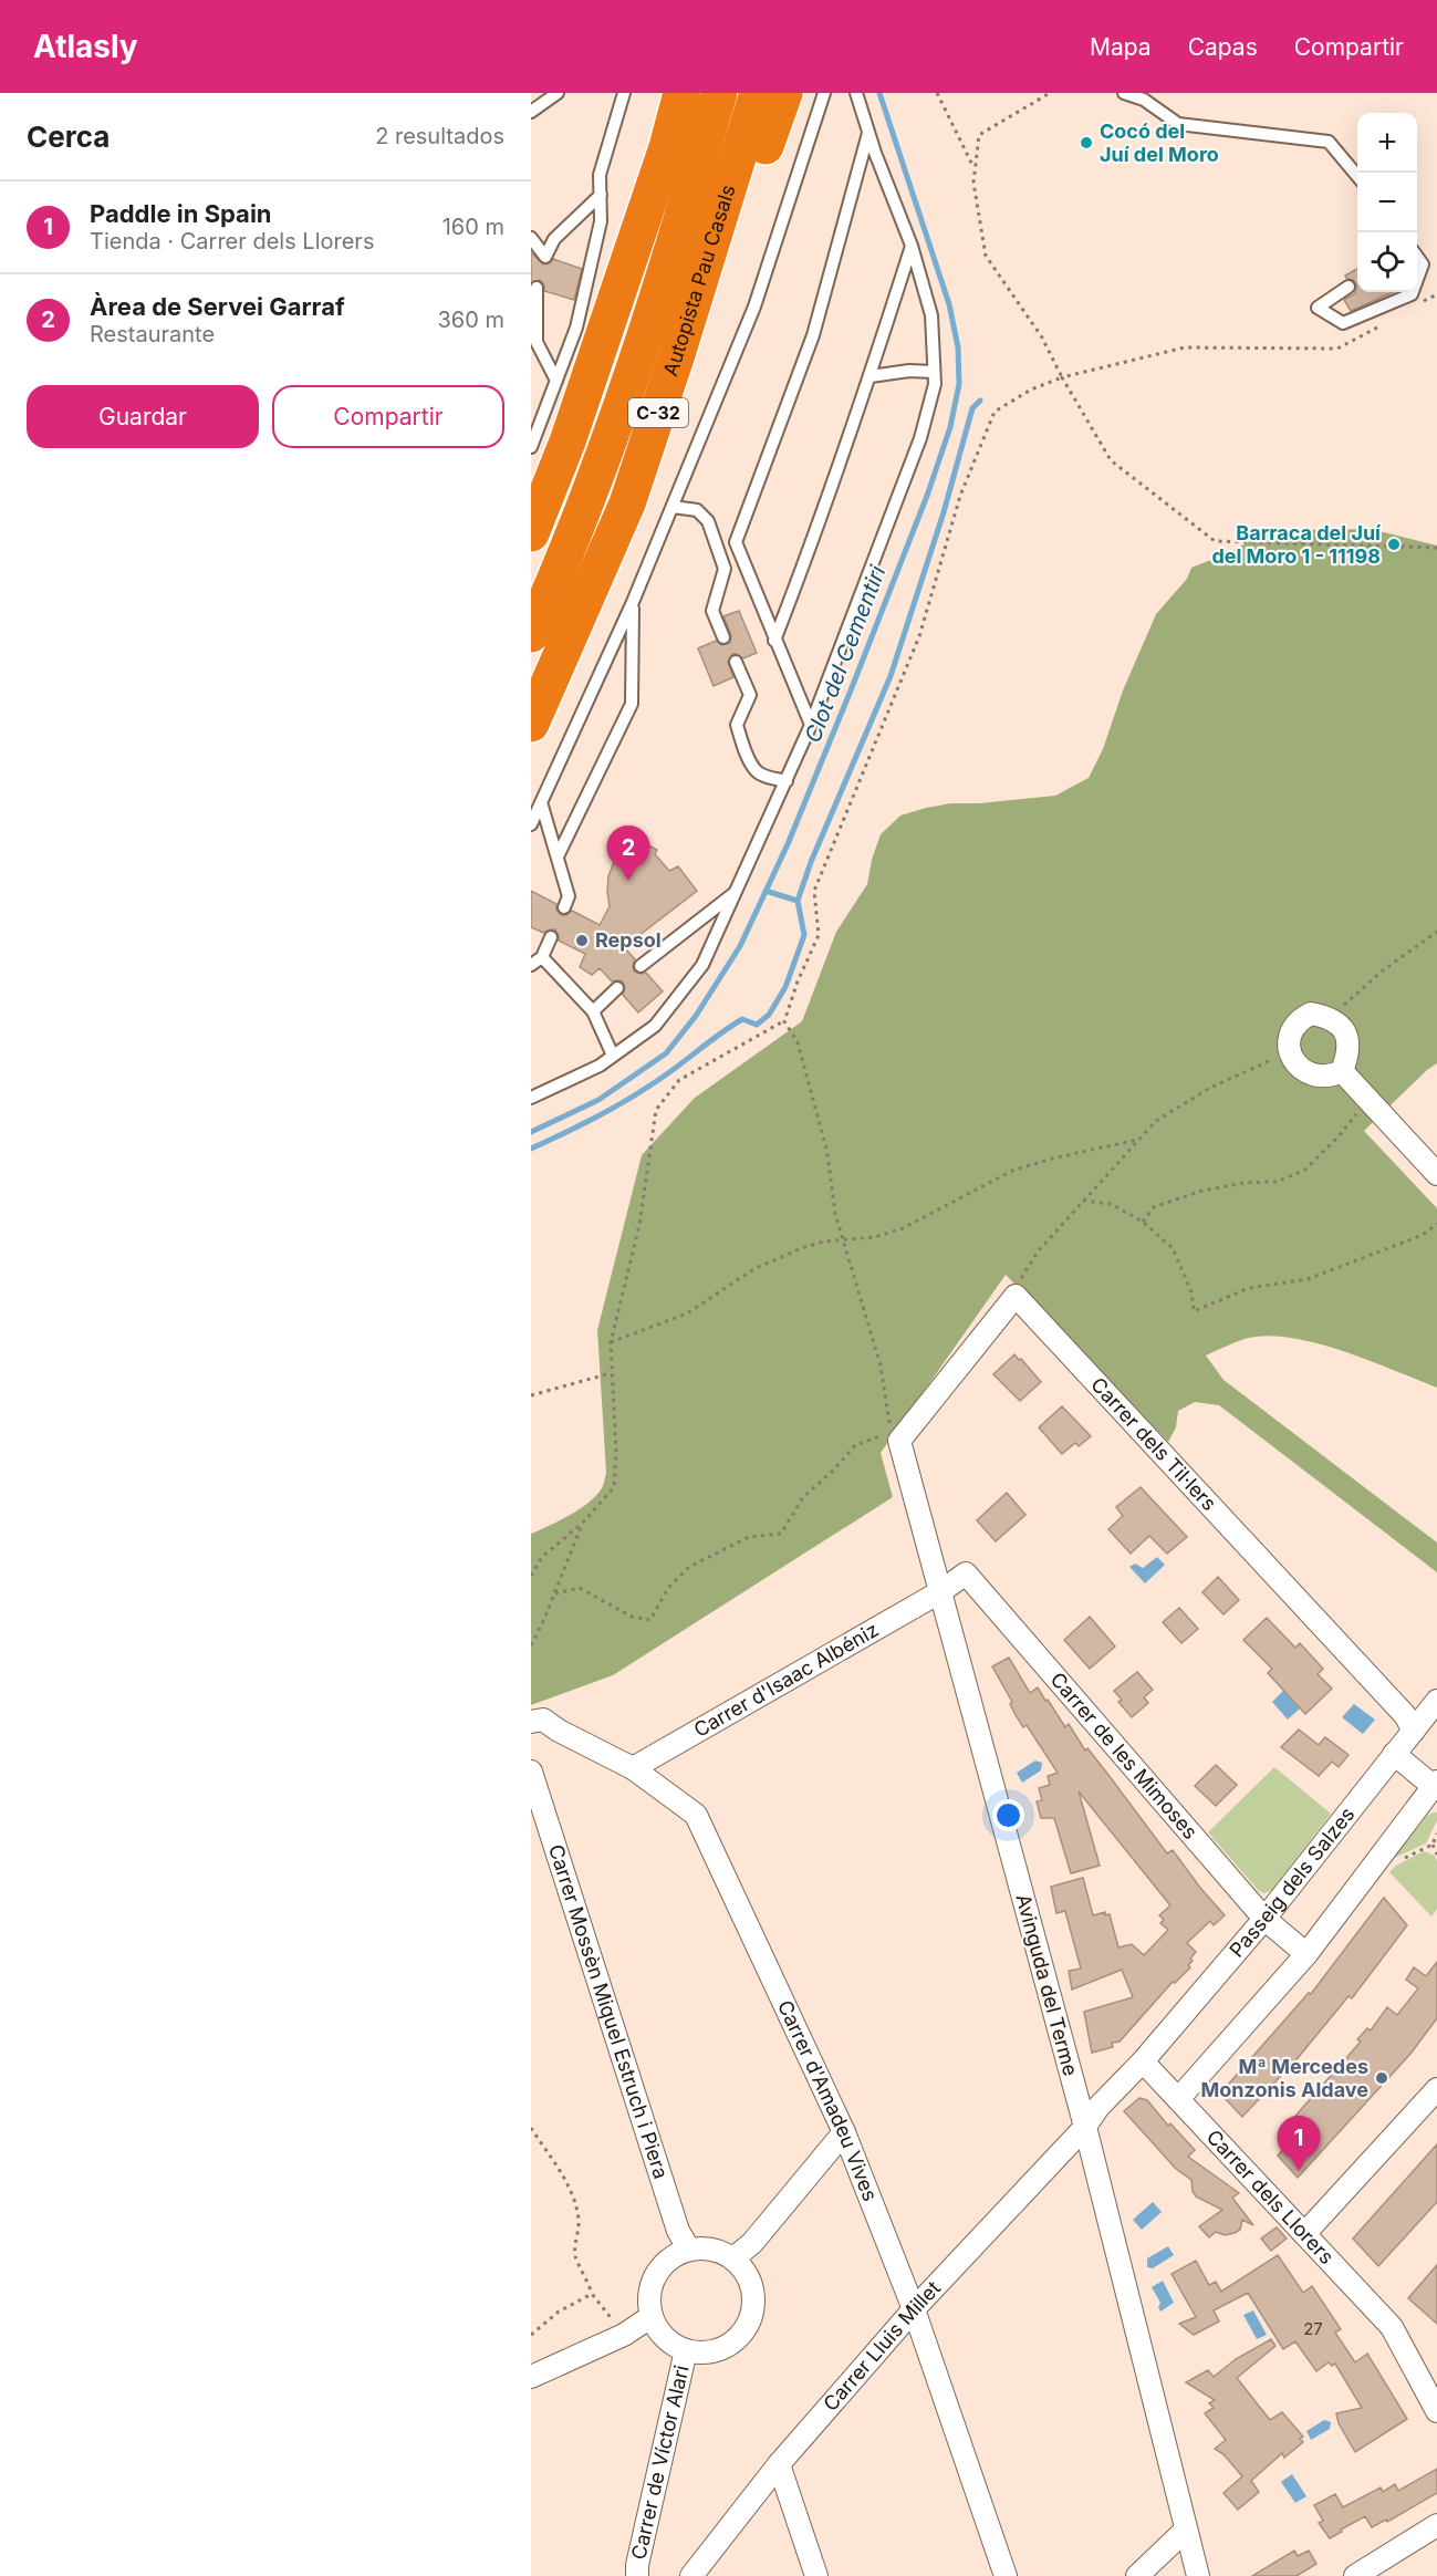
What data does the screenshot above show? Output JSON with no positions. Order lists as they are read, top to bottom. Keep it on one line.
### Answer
{"streets":{"highway":["Autopista Pau Casals","C-32"],"street":["Carrer dels Til·lers","Carrer d'Isaac Albéniz","Carrer de les Mimoses","Passeig dels Salzes","Avinguda del Terme","Carrer Mossèn Miquel Estruch i Piera","Carrer d'Amadeu Vives","Carrer dels Llorers","Carrer Lluis Millet","Carrer de Víctor Alari"]},"crossings":[["Carrer dels Til·lers","Passeig dels Salzes"],["Carrer d'Isaac Albéniz","Carrer de les Mimoses"],["Carrer d'Isaac Albéniz","Avinguda del Terme"],["Carrer d'Isaac Albéniz","Carrer d'Amadeu Vives"],["Carrer de les Mimoses","Passeig dels Salzes"],["Carrer de les Mimoses","Avinguda del Terme"],["Passeig dels Salzes","Carrer dels Llorers"],["Avinguda del Terme","Carrer Lluis Millet"],["Carrer Mossèn Miquel Estruch i Piera","Carrer de Víctor Alari"],["Carrer d'Amadeu Vives","Carrer Lluis Millet"]],"water":["Clot del Cementiri"],"places":["Cocó del Juí del Moro","Barraca del Juí del Moro 1 - 11198","Repsol","Mª Mercedes Monzonis Aldave"],"house_numbers":["27"],"page":{"header":"Atlasly","nav":["Mapa","Capas","Compartir"],"heading":["Cerca","2 resultados"],"map_buttons":["+","−"],"list":[{"mark":"1","name":"Paddle in Spain","note":"Tienda · Carrer dels Llorers","value":"160 m"},{"mark":"2","name":"Àrea de Servei Garraf","note":"Restaurante","value":"360 m"}],"buttons":["Guardar","Compartir"],"pins":["2","1"]}}
